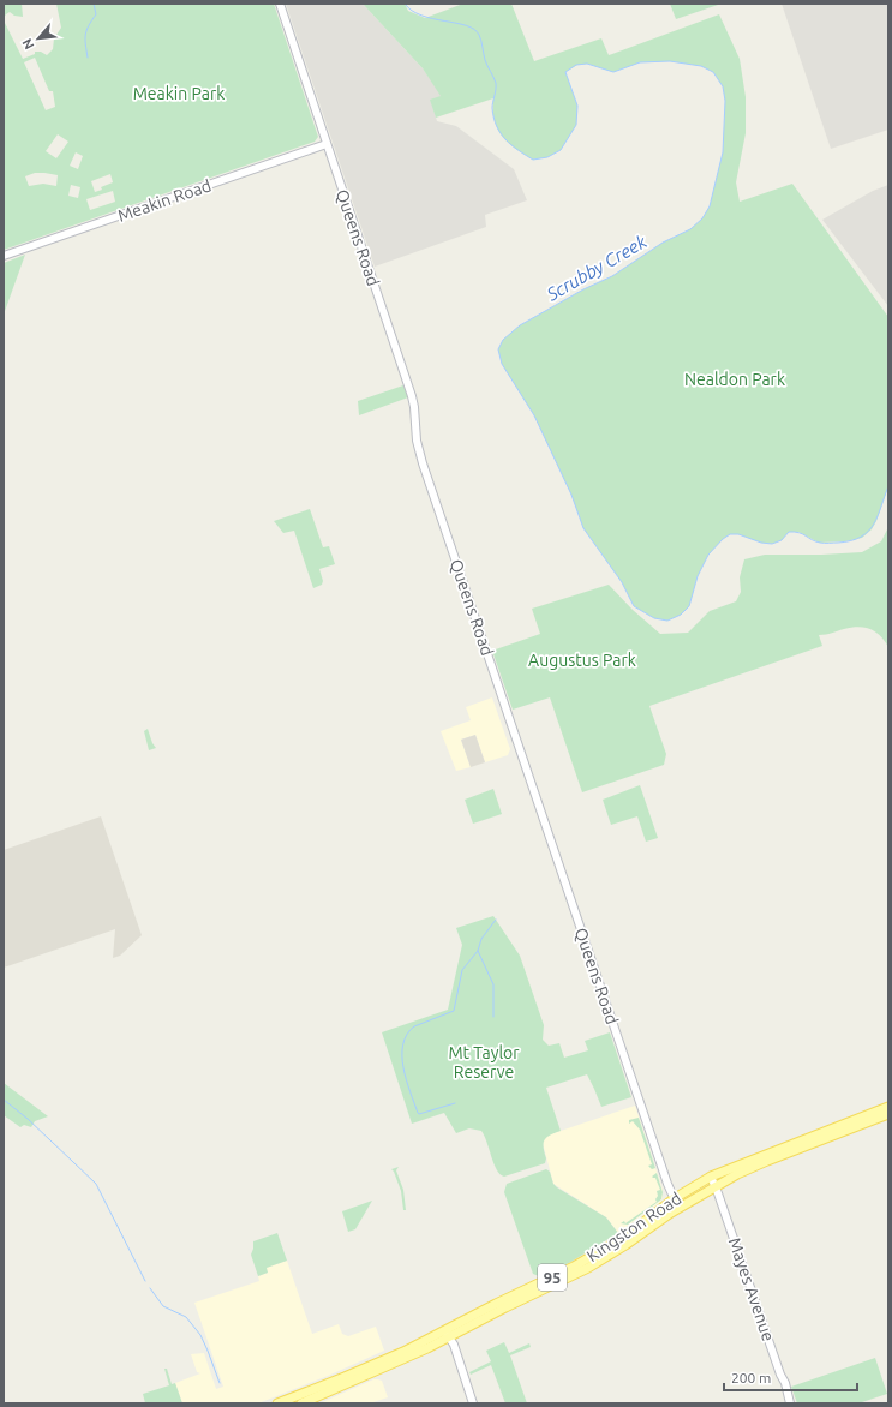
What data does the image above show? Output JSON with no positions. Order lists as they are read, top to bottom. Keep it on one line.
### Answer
{"streets":{"main road":["Kingston Road","95"],"street":["Meakin Road","Queens Road","Mayes Avenue"]},"crossings":[["Meakin Road","Queens Road"],["Queens Road","Kingston Road"],["Kingston Road","Mayes Avenue"]],"water":["Scrubby Creek"],"parks":["Meakin Park","Nealdon Park","Augustus Park","Mt Taylor Reserve"],"scale_bar":"200 m","north":"bottom left"}
